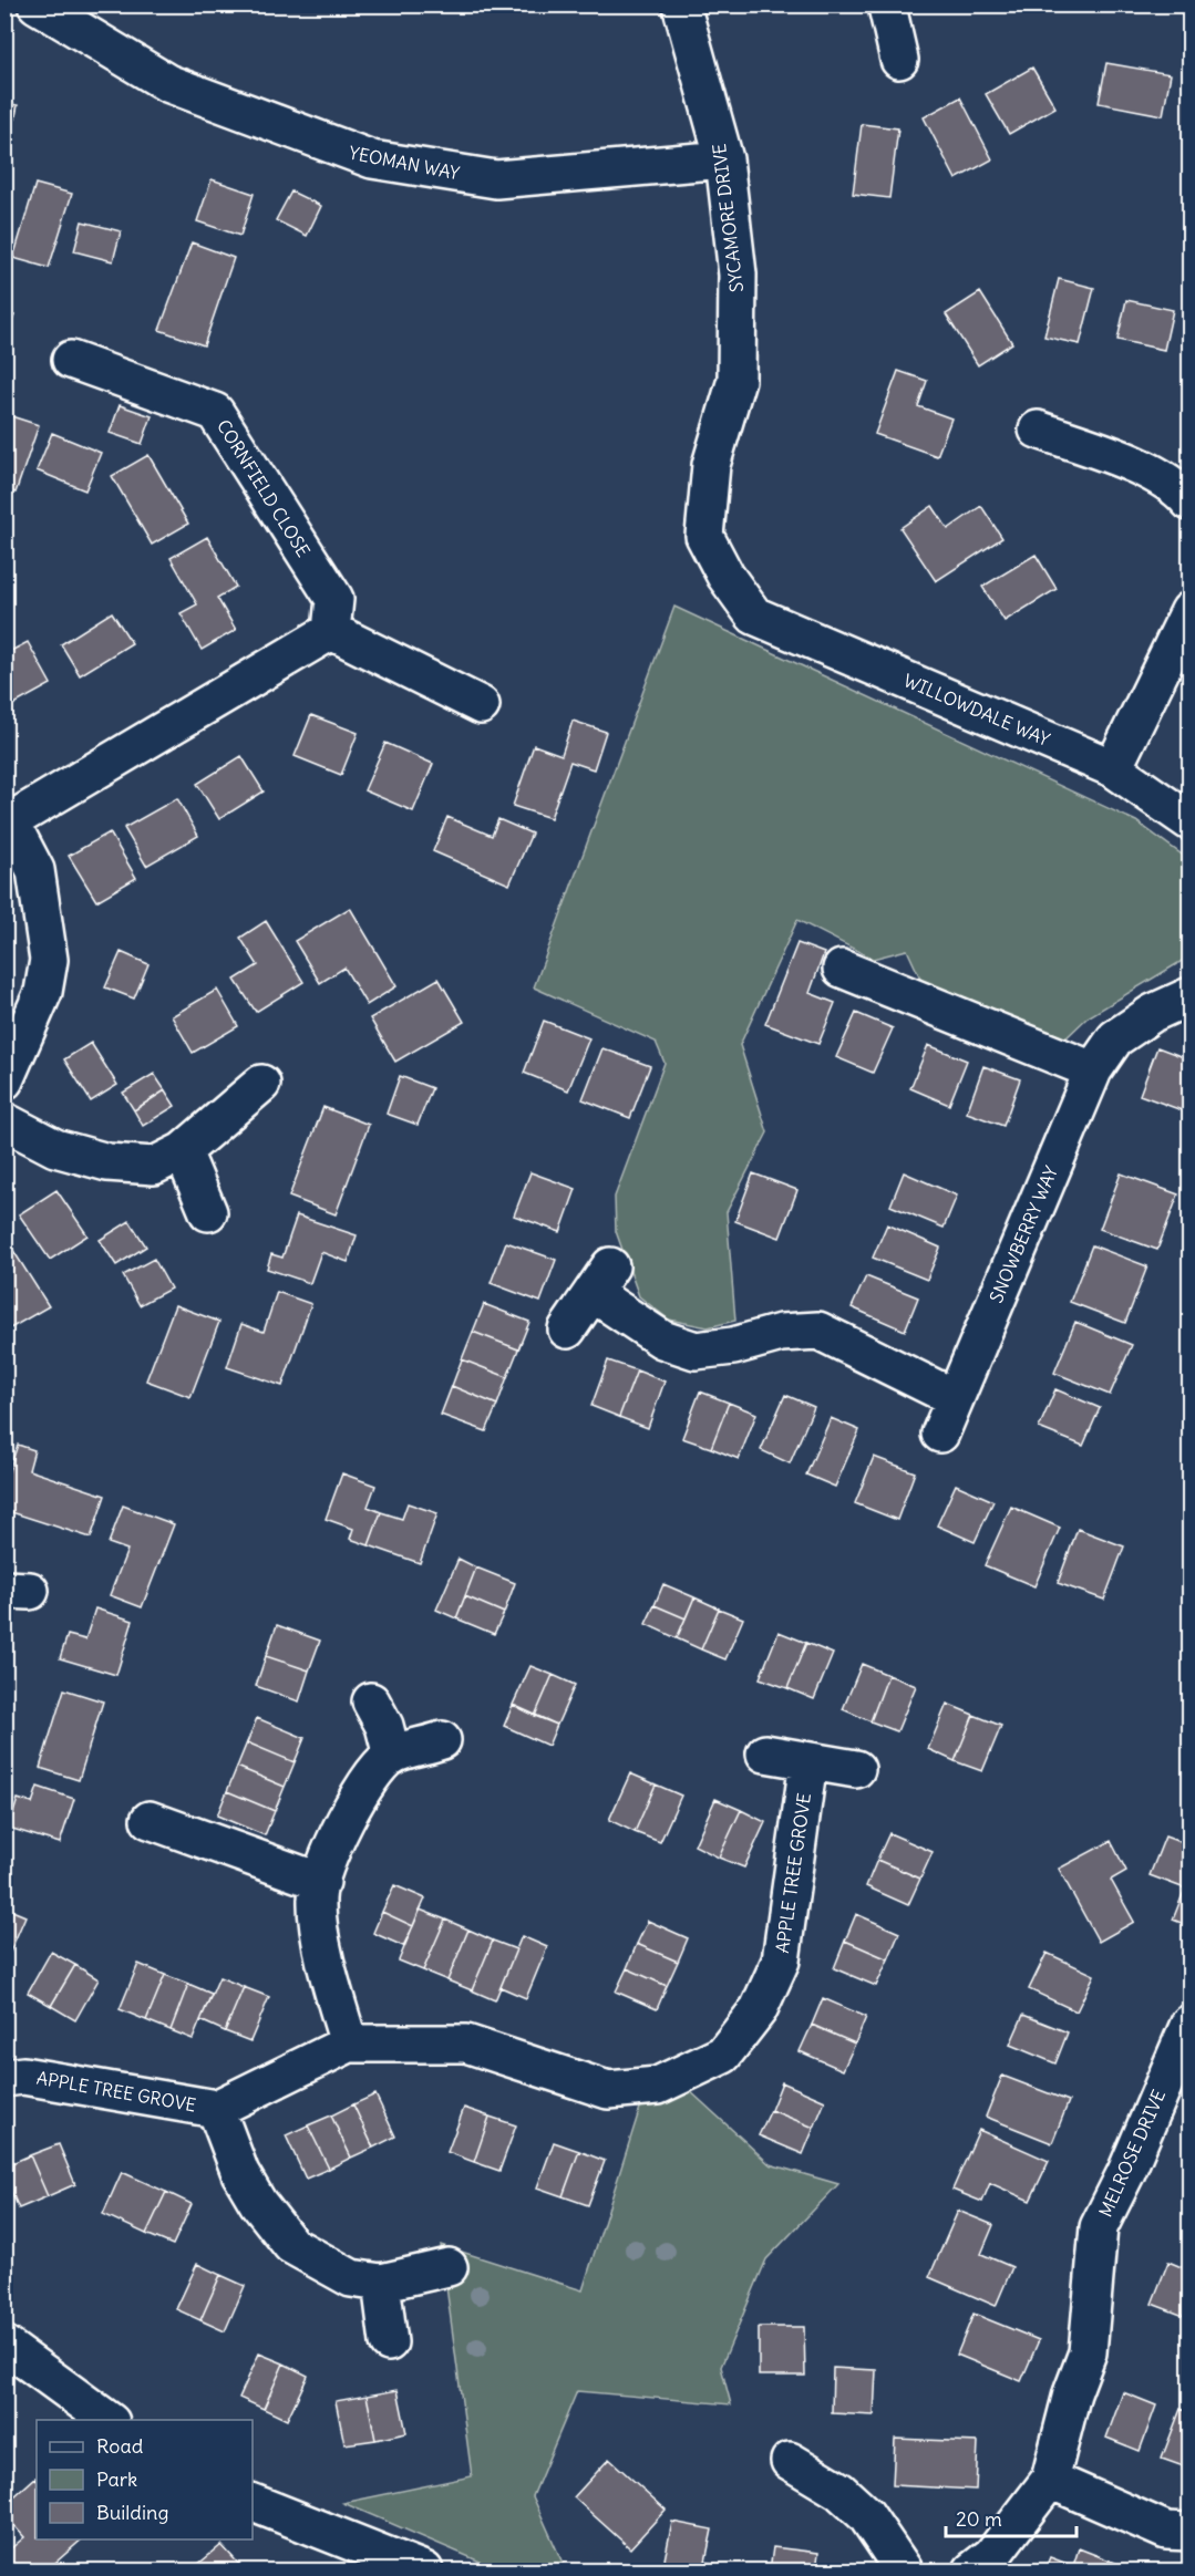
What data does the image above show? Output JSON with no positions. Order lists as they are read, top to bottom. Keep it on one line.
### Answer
{"streets":{"street":["YEOMAN WAY","SYCAMORE DRIVE","CORNFIELD CLOSE","WILLOWDALE WAY","SNOWBERRY WAY","APPLE TREE GROVE","MELROSE DRIVE"]},"crossings":[["YEOMAN WAY","SYCAMORE DRIVE"],["SYCAMORE DRIVE","WILLOWDALE WAY"]],"legend":["Road","Park","Building"],"scale_bar":"20 m"}
